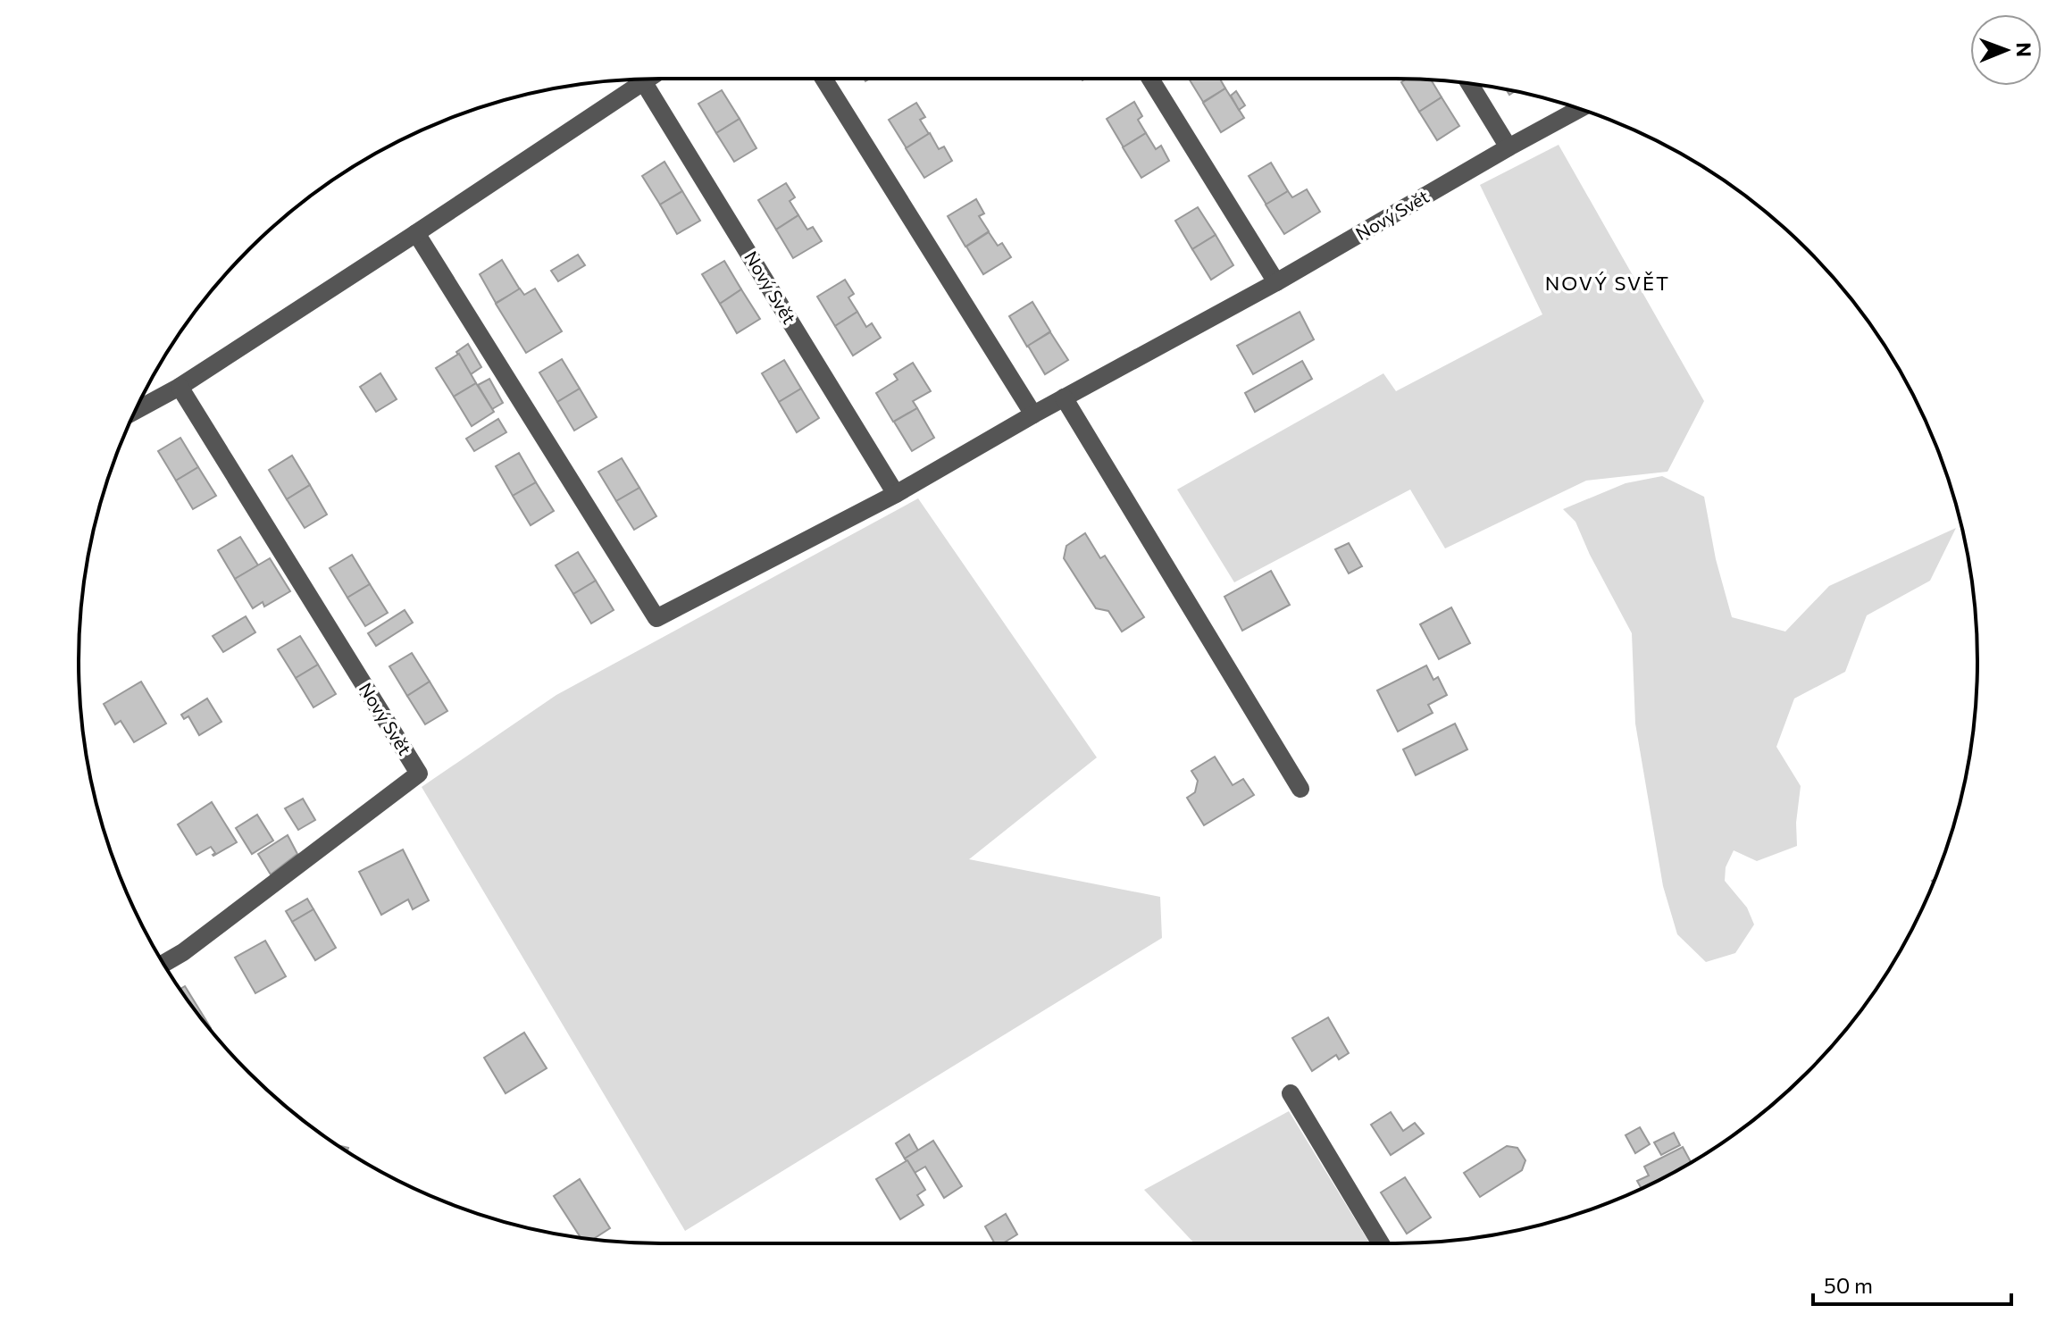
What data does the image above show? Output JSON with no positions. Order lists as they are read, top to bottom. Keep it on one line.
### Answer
{"streets":{"street":["Nový Svět"]},"districts":["NOVÝ SVĚT"],"scale_bar":"50 m","north":"right"}
